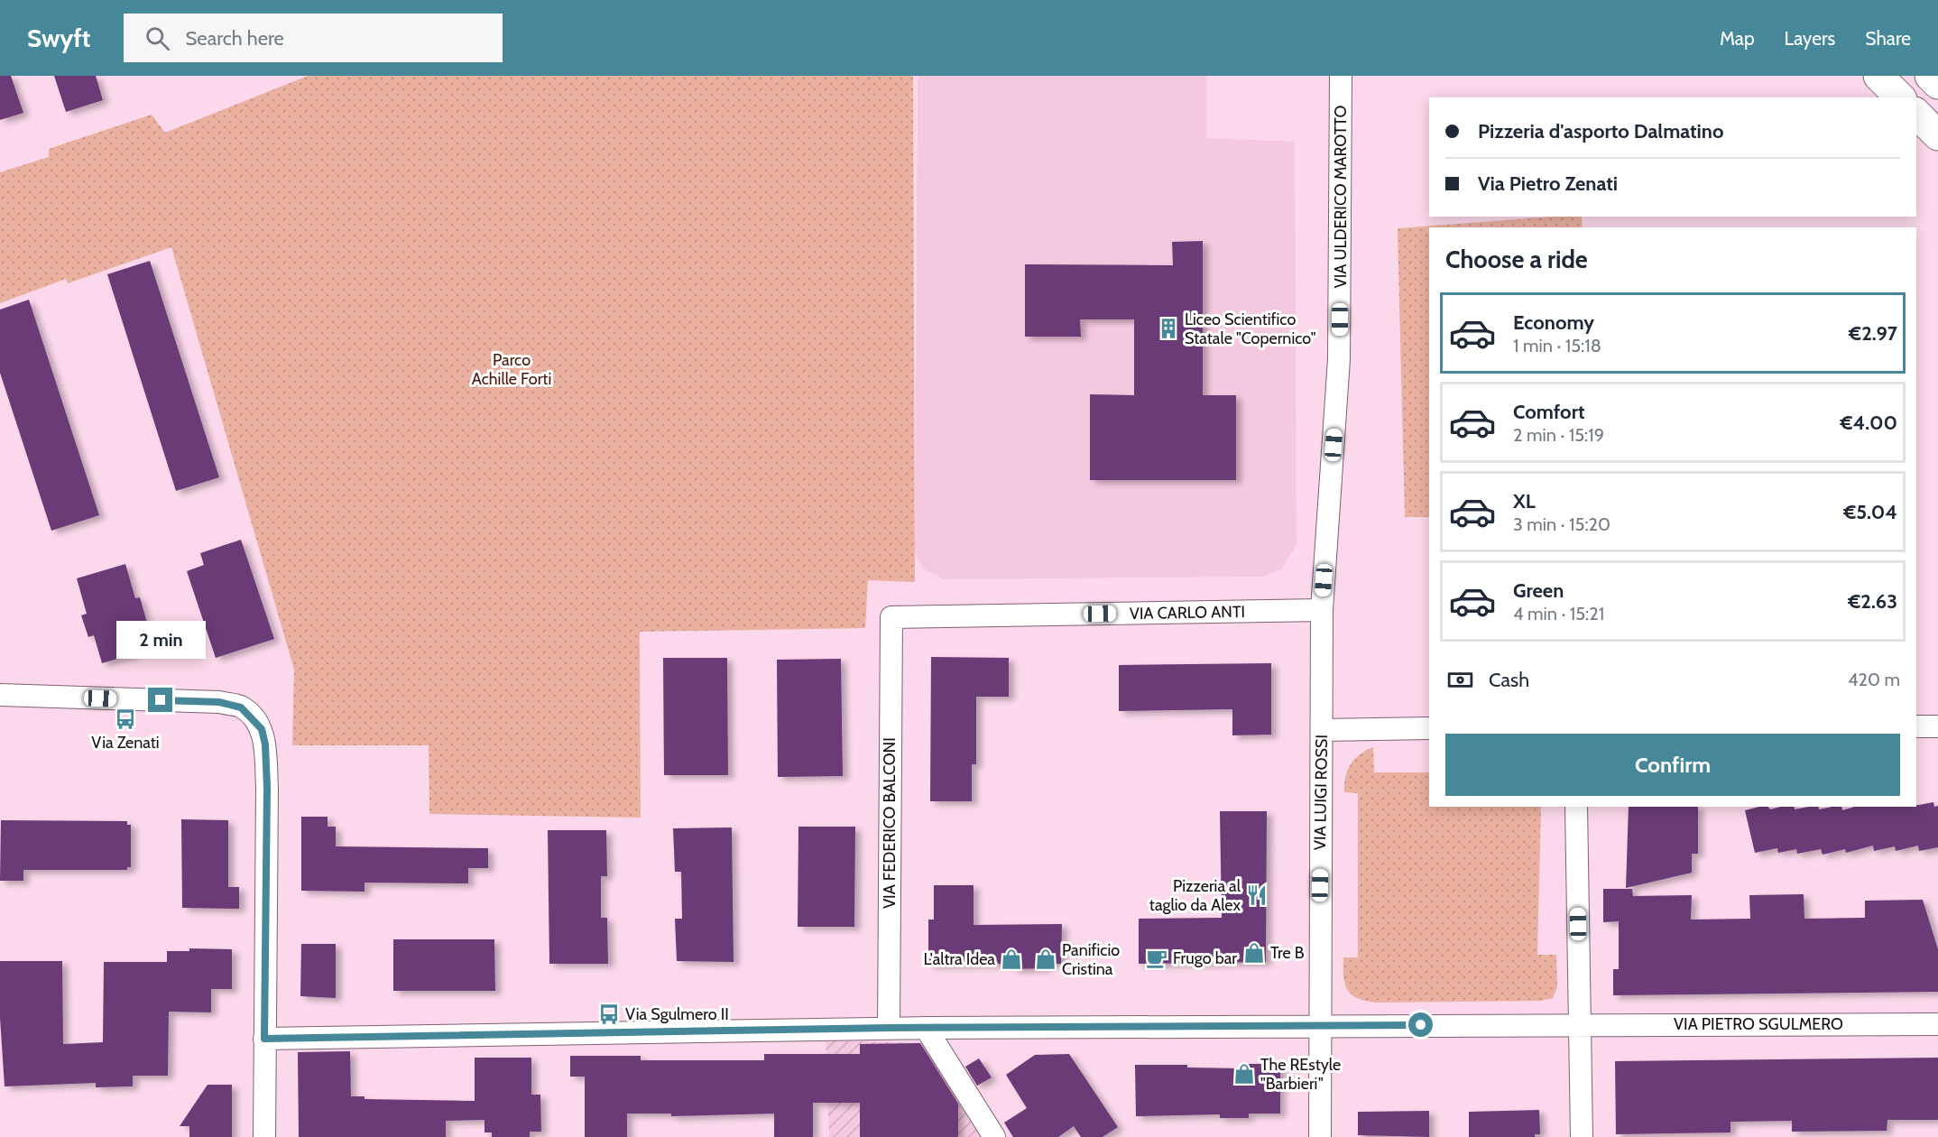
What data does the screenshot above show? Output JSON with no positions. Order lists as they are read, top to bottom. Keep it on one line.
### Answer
{"streets":{"street":["VIA ULDERICO MAROTTO","VIA CARLO ANTI","VIA LUIGI ROSSI","VIA FEDERICO BALCONI","VIA PIETRO SGULMERO"]},"crossings":[["VIA ULDERICO MAROTTO","VIA CARLO ANTI"],["VIA ULDERICO MAROTTO","VIA LUIGI ROSSI"],["VIA CARLO ANTI","VIA LUIGI ROSSI"],["VIA CARLO ANTI","VIA FEDERICO BALCONI"],["VIA LUIGI ROSSI","VIA PIETRO SGULMERO"],["VIA FEDERICO BALCONI","VIA PIETRO SGULMERO"]],"parks":["Parco Achille Forti"],"places":{"building":["Liceo Scientifico Statale \"Copernico\""],"bus stop":["Via Zenati","Via Sgulmero II"],"restaurant":["Pizzeria al taglio da Alex"],"shop":["Tre B","L'altra Idea","Panificio Cristina","The REstyle \"Barbieri\""],"cafe":["Frugo bar"]},"page":{"header":"Swyft","search":"Search here","nav":["Map","Layers","Share"],"banner":["Pizzeria d'asporto Dalmatino","Via Pietro Zenati"],"heading":"Choose a ride","list":[{"name":"Economy","note":"1 min · 15:18","value":"€2.97"},{"name":"Comfort","note":"2 min · 15:19","value":"€4.00"},{"name":"XL","note":"3 min · 15:20","value":"€5.04"},{"name":"Green","note":"4 min · 15:21","value":"€2.63"}],"bubble":"2 min","pay":["Cash","420 m"],"buttons":"Confirm"}}
